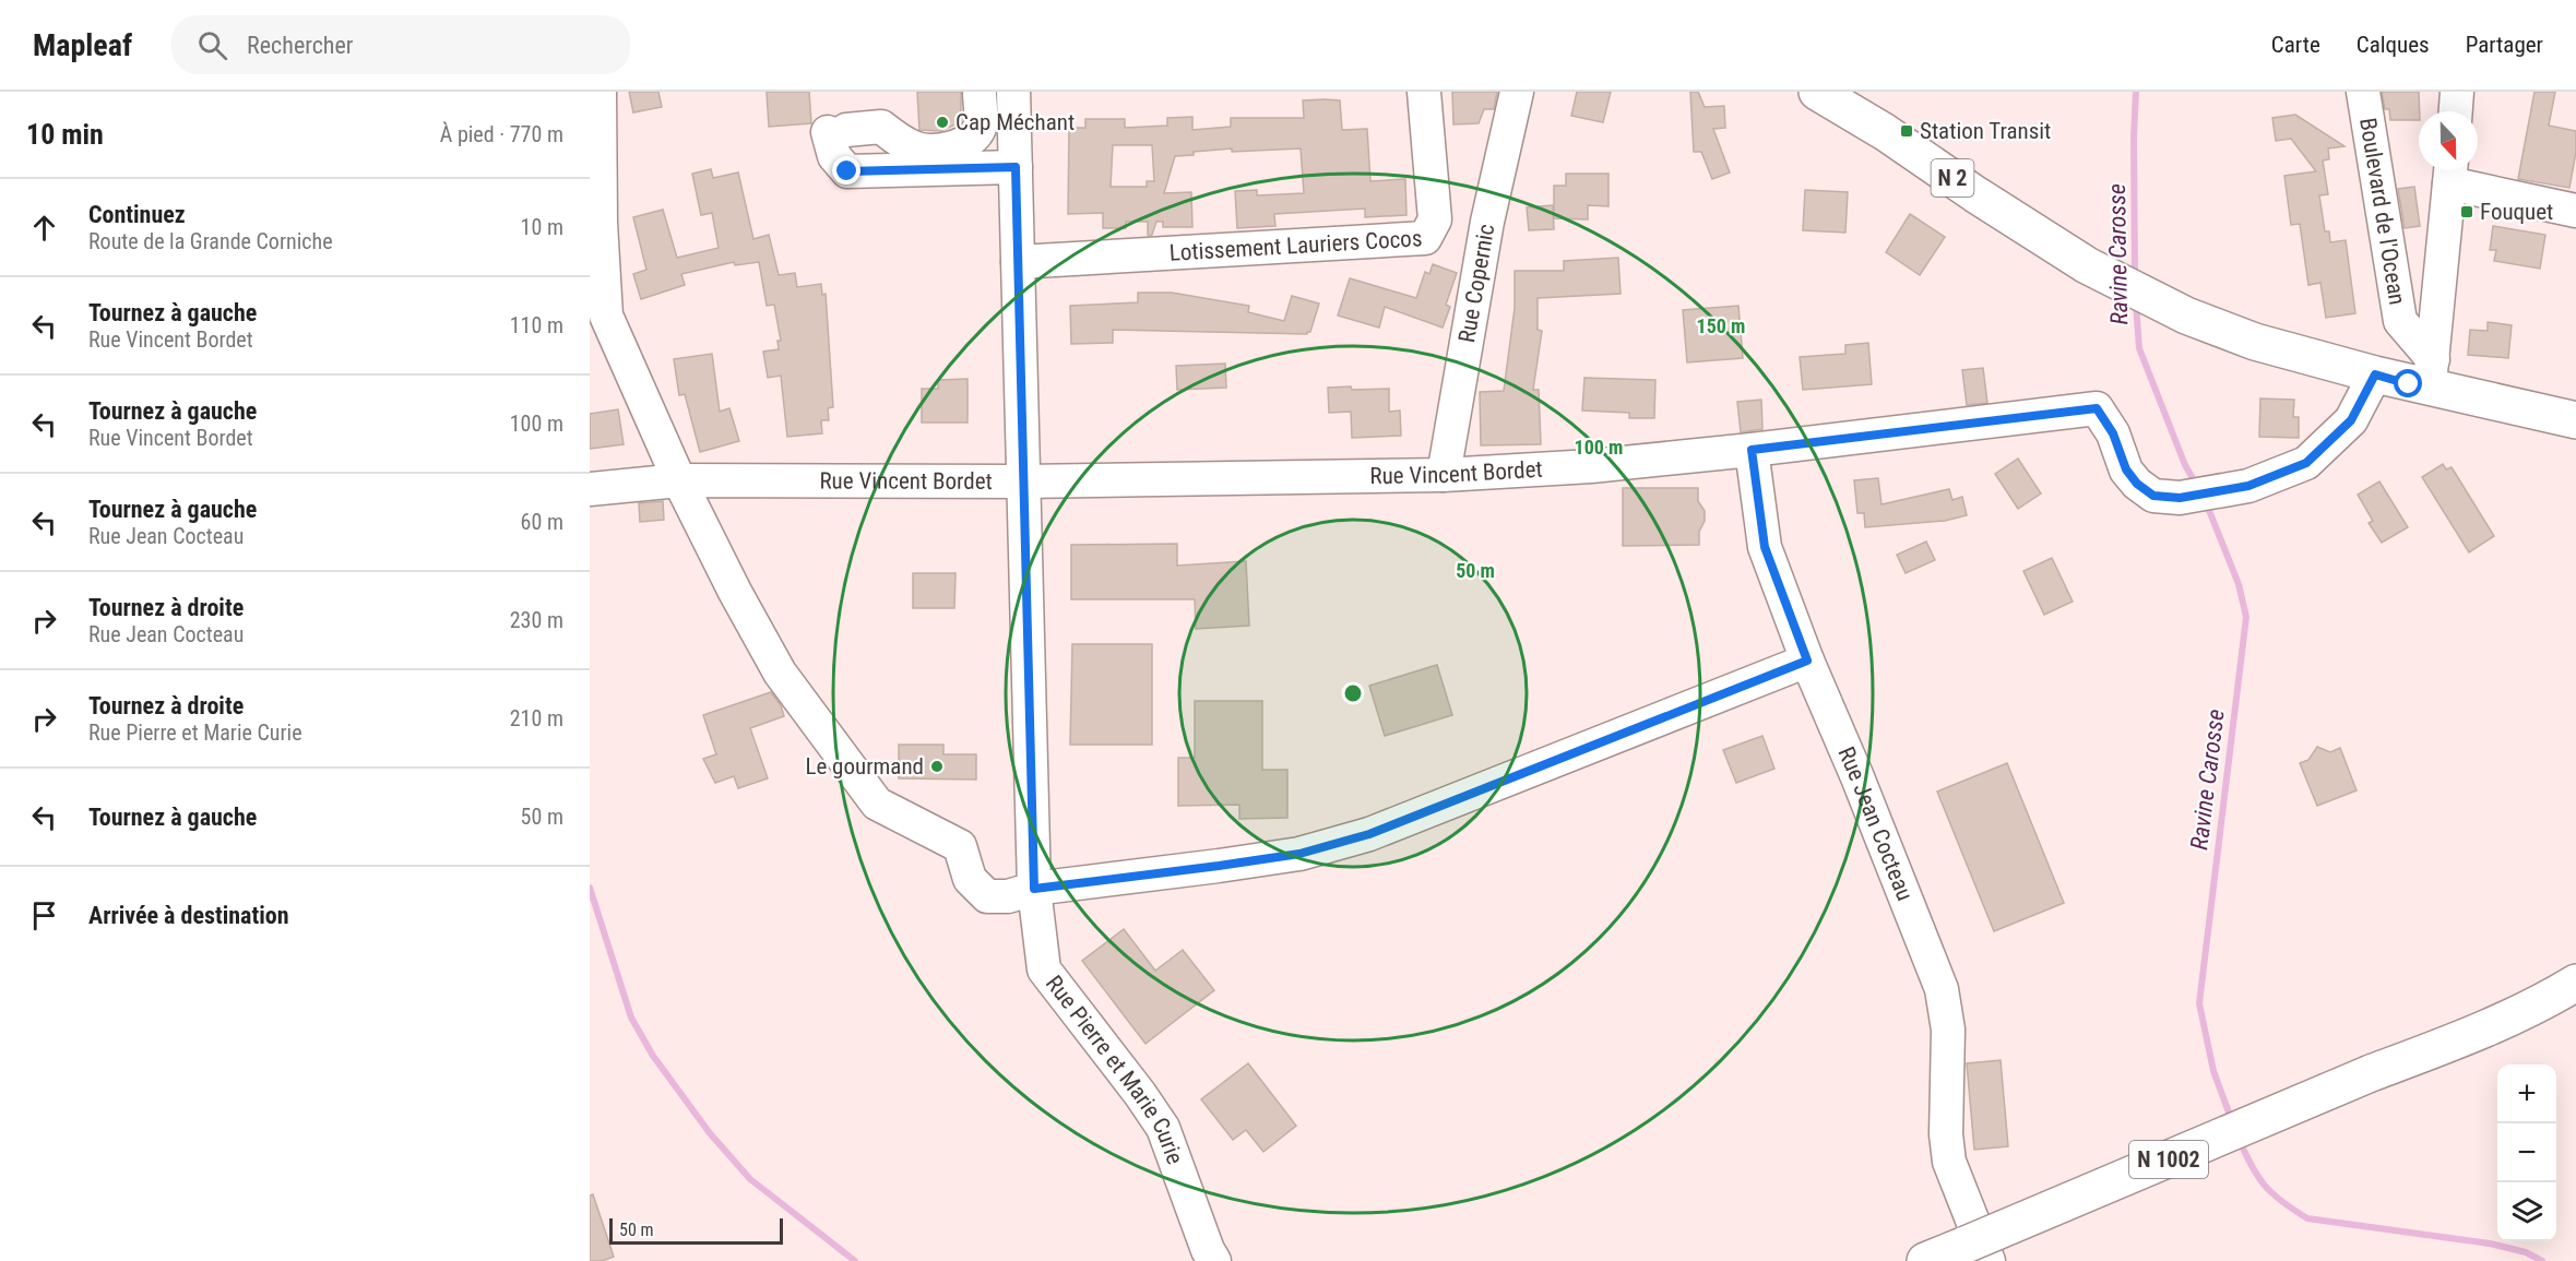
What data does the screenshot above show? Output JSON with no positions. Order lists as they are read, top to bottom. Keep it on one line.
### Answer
{"streets":{"main road":["N 2","N 1002"],"street":["Boulevard de l'Ocean","Lotissement Lauriers Cocos","Rue Copernic","Rue Vincent Bordet","Rue Jean Cocteau","Rue Pierre et Marie Curie"]},"crossings":[["N 2","Boulevard de l'Ocean"],["N 2","Rue Vincent Bordet"],["Lotissement Lauriers Cocos","Rue Pierre et Marie Curie"],["Rue Copernic","Rue Vincent Bordet"],["Rue Vincent Bordet","Rue Jean Cocteau"],["Rue Vincent Bordet","Rue Pierre et Marie Curie"],["Rue Jean Cocteau","N 1002"]],"water":["Ravine Carosse"],"places":{"other":["Cap Méchant","Le gourmand"],"transit":["Station Transit","Fouquet"]},"scale_bar":"50 m","north":"bottom","page":{"header":"Mapleaf","search":"Rechercher","nav":["Carte","Calques","Partager"],"heading":["10 min","À pied · 770 m"],"list":[["Continuez","Route de la Grande Corniche","10 m"],["Tournez à gauche","Rue Vincent Bordet","110 m"],["Tournez à gauche","Rue Vincent Bordet","100 m"],["Tournez à gauche","Rue Jean Cocteau","60 m"],["Tournez à droite","Rue Jean Cocteau","230 m"],["Tournez à droite","Rue Pierre et Marie Curie","210 m"],["Tournez à gauche","50 m"],"Arrivée à destination"],"map_buttons":["+","−"],"scale":"50 m"},"rings":["150 m","100 m","50 m"]}
